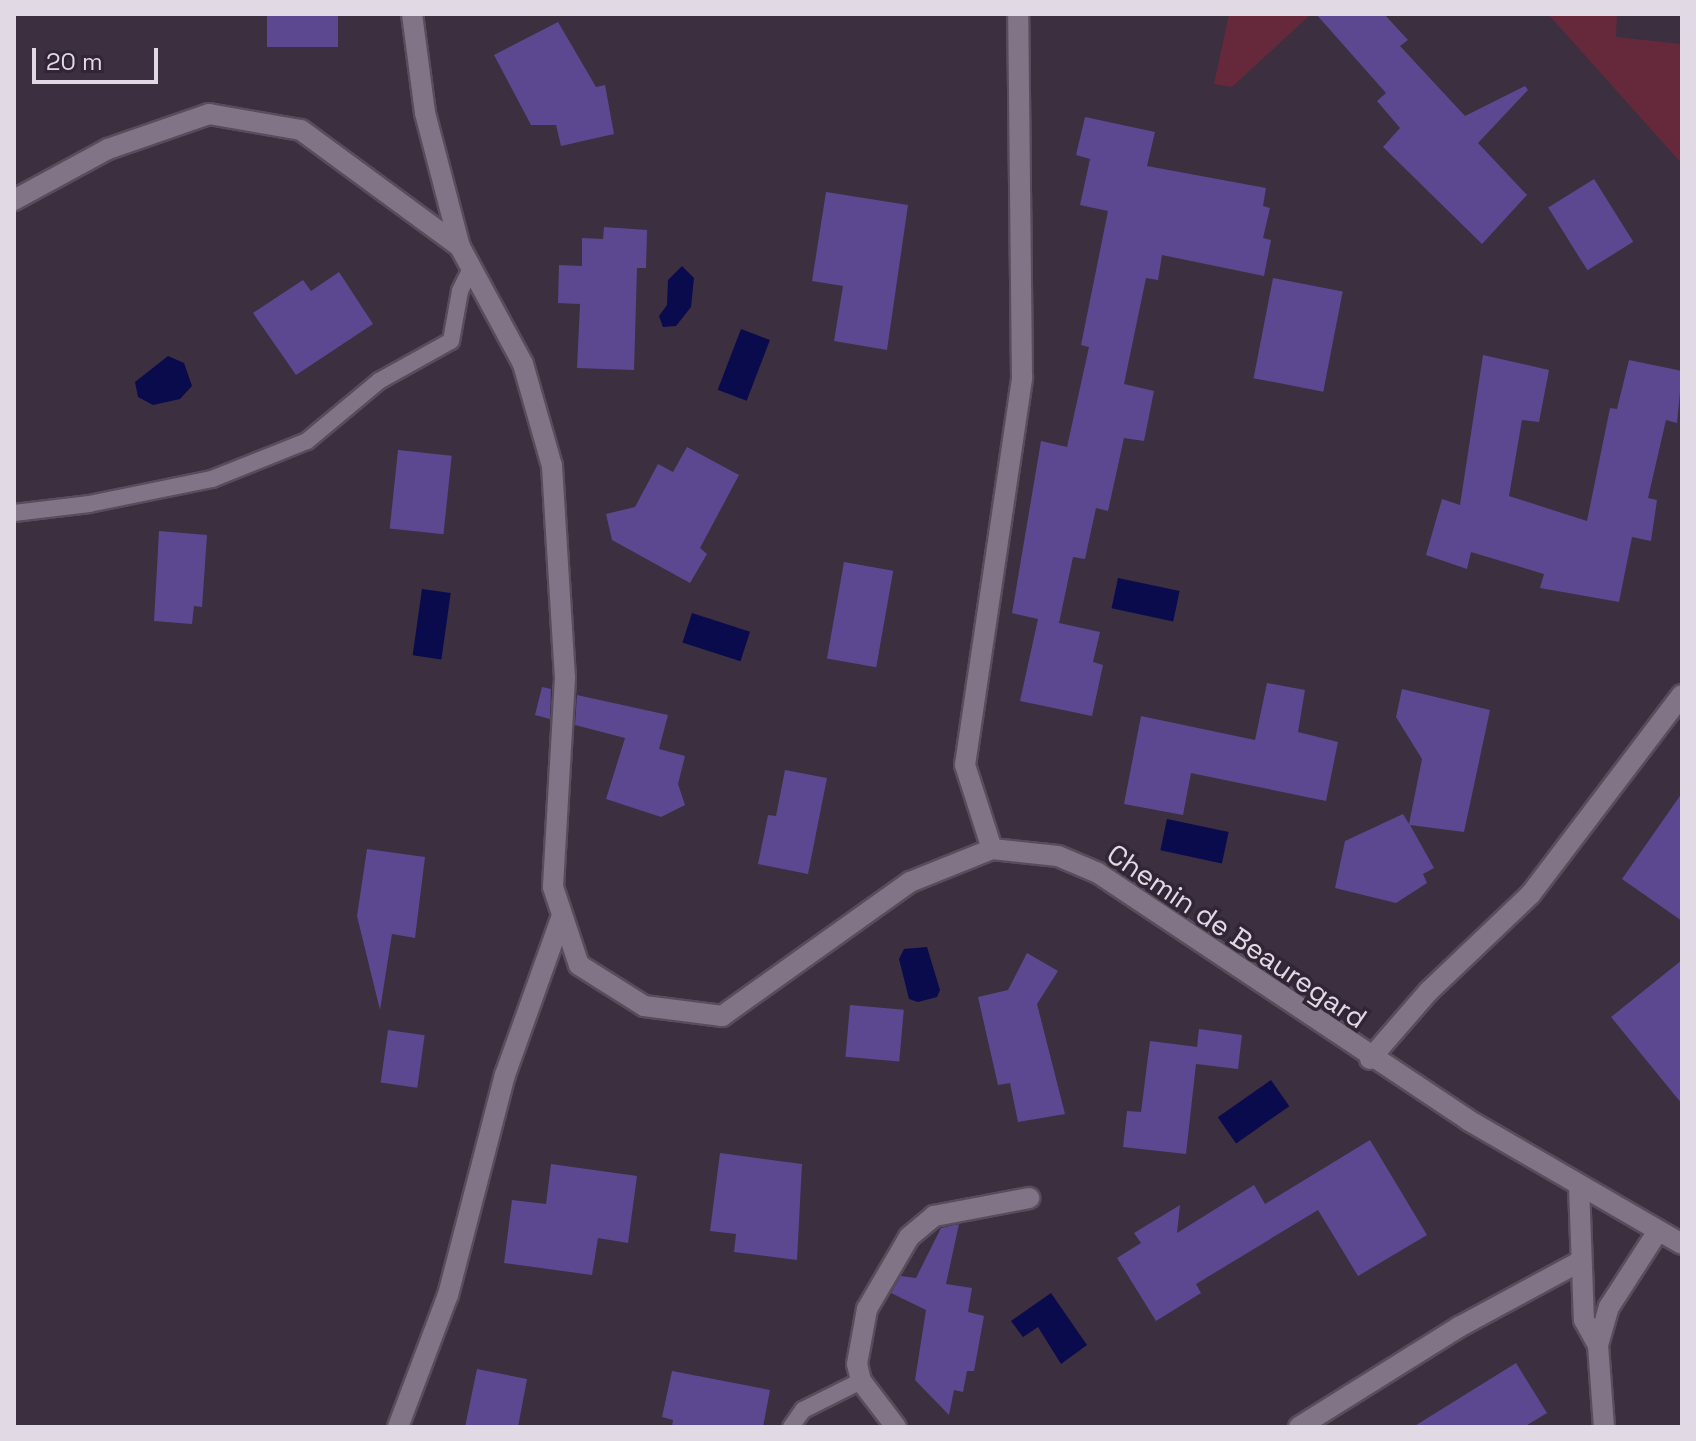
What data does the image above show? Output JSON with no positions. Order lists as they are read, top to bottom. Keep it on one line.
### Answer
{"streets":{"street":["Chemin de Beauregard"]},"scale_bar":"20 m"}
